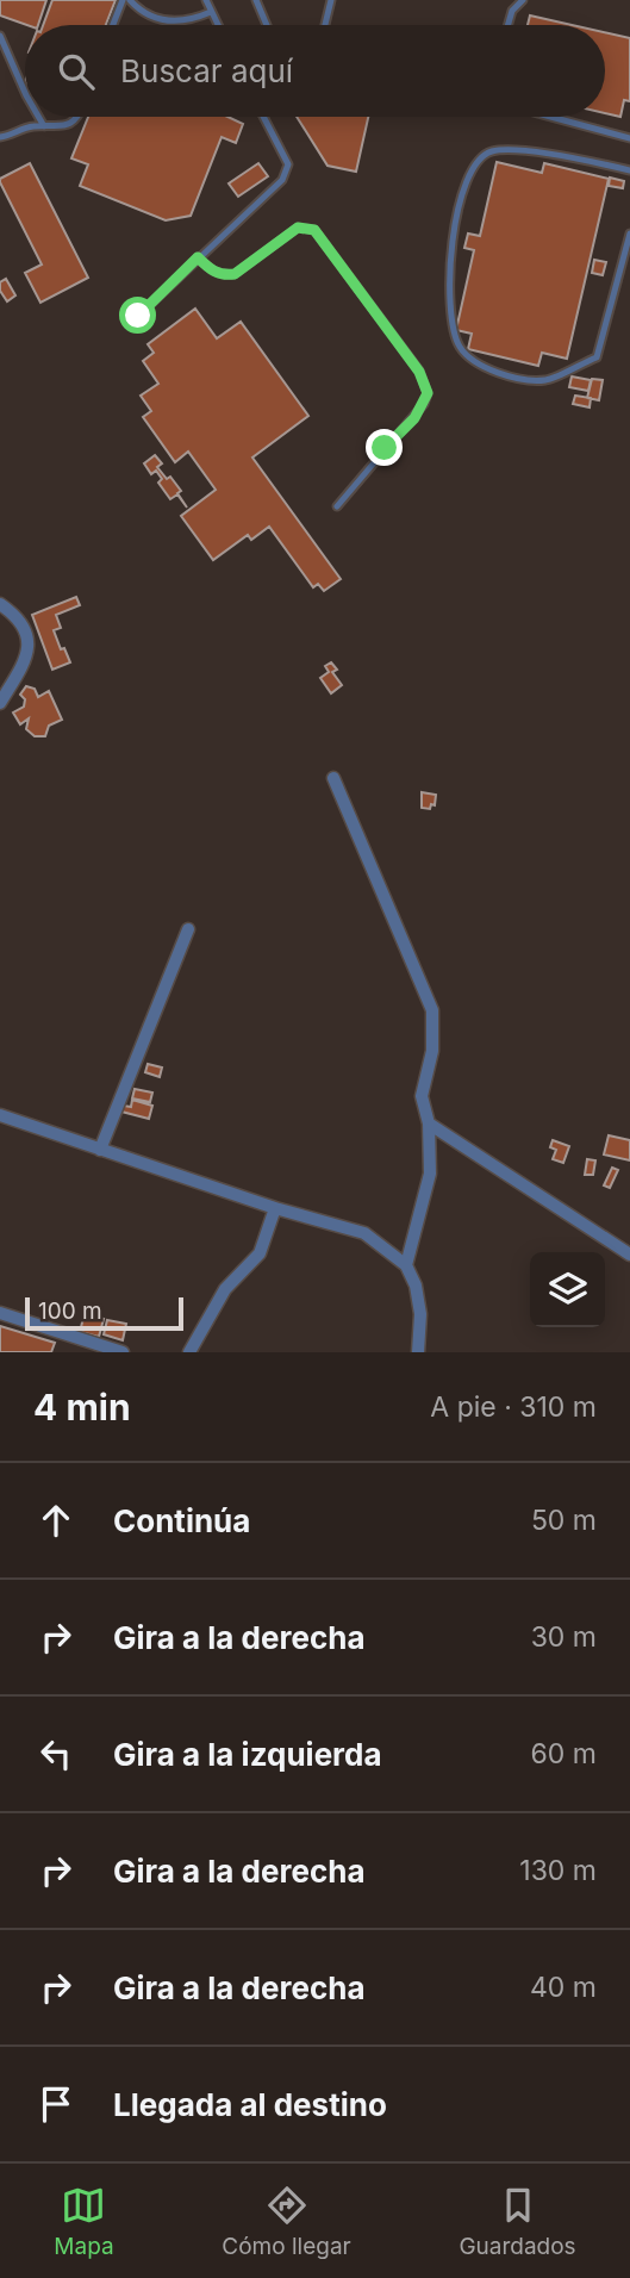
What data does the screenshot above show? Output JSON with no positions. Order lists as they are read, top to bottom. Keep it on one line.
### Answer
{"scale_bar":"100 m","page":{"search":"Buscar aquí","scale":"100 m","heading":["4 min","A pie · 310 m"],"list":[["Continúa","50 m"],["Gira a la derecha","30 m"],["Gira a la izquierda","60 m"],["Gira a la derecha","130 m"],["Gira a la derecha","40 m"],"Llegada al destino"],"nav":["Mapa","Cómo llegar","Guardados"]}}
